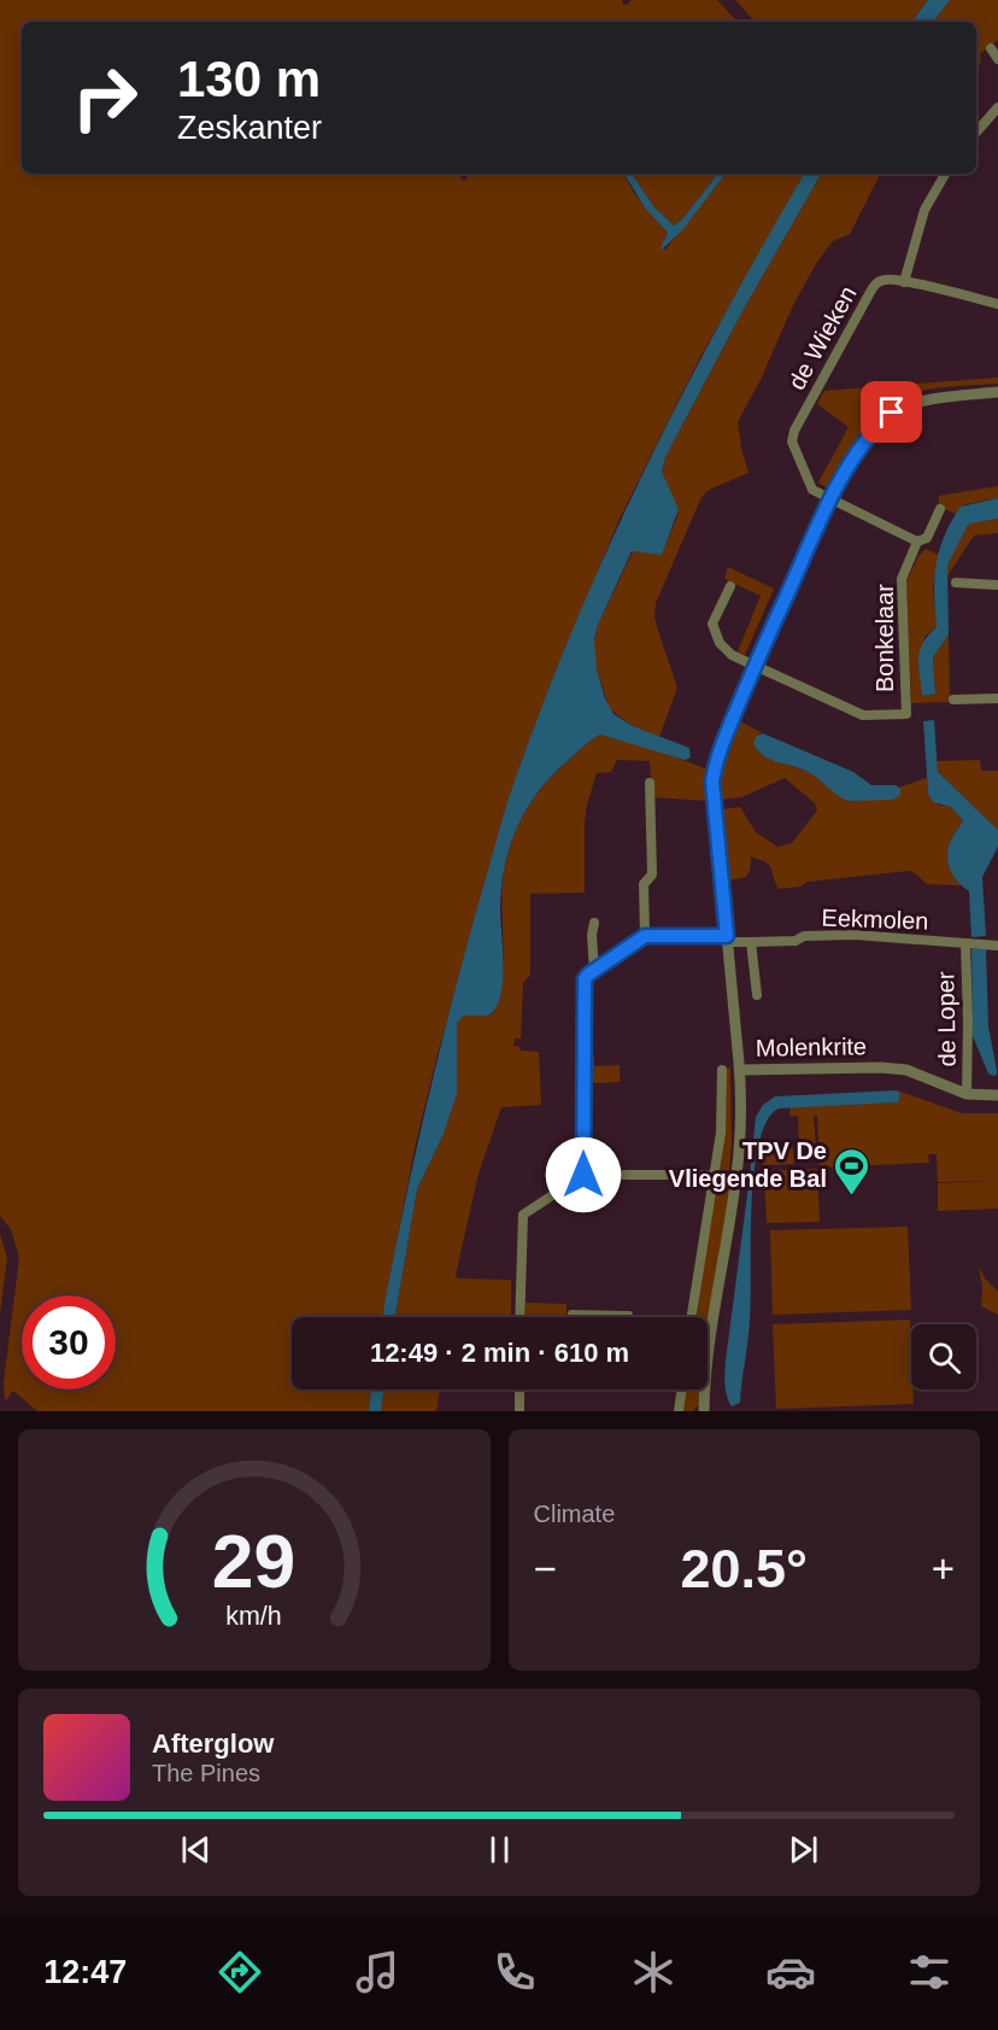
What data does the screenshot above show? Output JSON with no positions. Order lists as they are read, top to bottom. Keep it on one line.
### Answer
{"streets":{"street":["de Wieken","Bonkelaar","Eekmolen","de Loper","Molenkrite"]},"crossings":[["de Wieken","Molenkrite"],["Bonkelaar","Molenkrite"],["Eekmolen","de Loper"],["Eekmolen","Molenkrite"],["de Loper","Molenkrite"]],"places":{"sports":["TPV De Vliegende Bal"]},"page":{"turn":["130 m","Zeskanter"],"limit":"30","trip":"12:49 · 2 min · 610 m","tile":"Climate","heat":["−","20.5°","+"],"song":["Afterglow","The Pines"],"tabs":"12:47","gauge":["29","km/h"]}}
